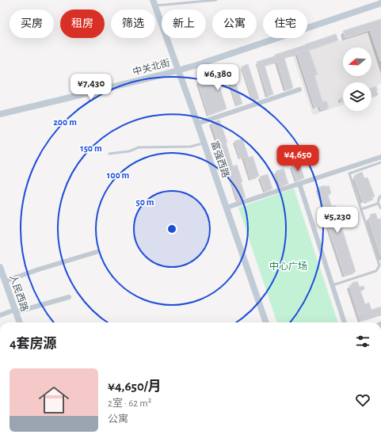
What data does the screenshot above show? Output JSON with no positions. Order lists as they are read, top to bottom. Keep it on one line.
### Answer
{"streets":{"street":["中关北街","富强西路","人民西路"]},"crossings":[["中关北街","富强西路"]],"parks":["中心广场"],"north":"left","page":{"chip":["买房","租房","筛选","新上","公寓","住宅"],"price":["¥6,380","¥7,430","¥4,650","¥5,230"],"heading":"4套房源","list":[{"name":"¥4,650/月","note":"2室 · 62 m² · 公寓"}]},"rings":["200 m","150 m","100 m","50 m"]}
